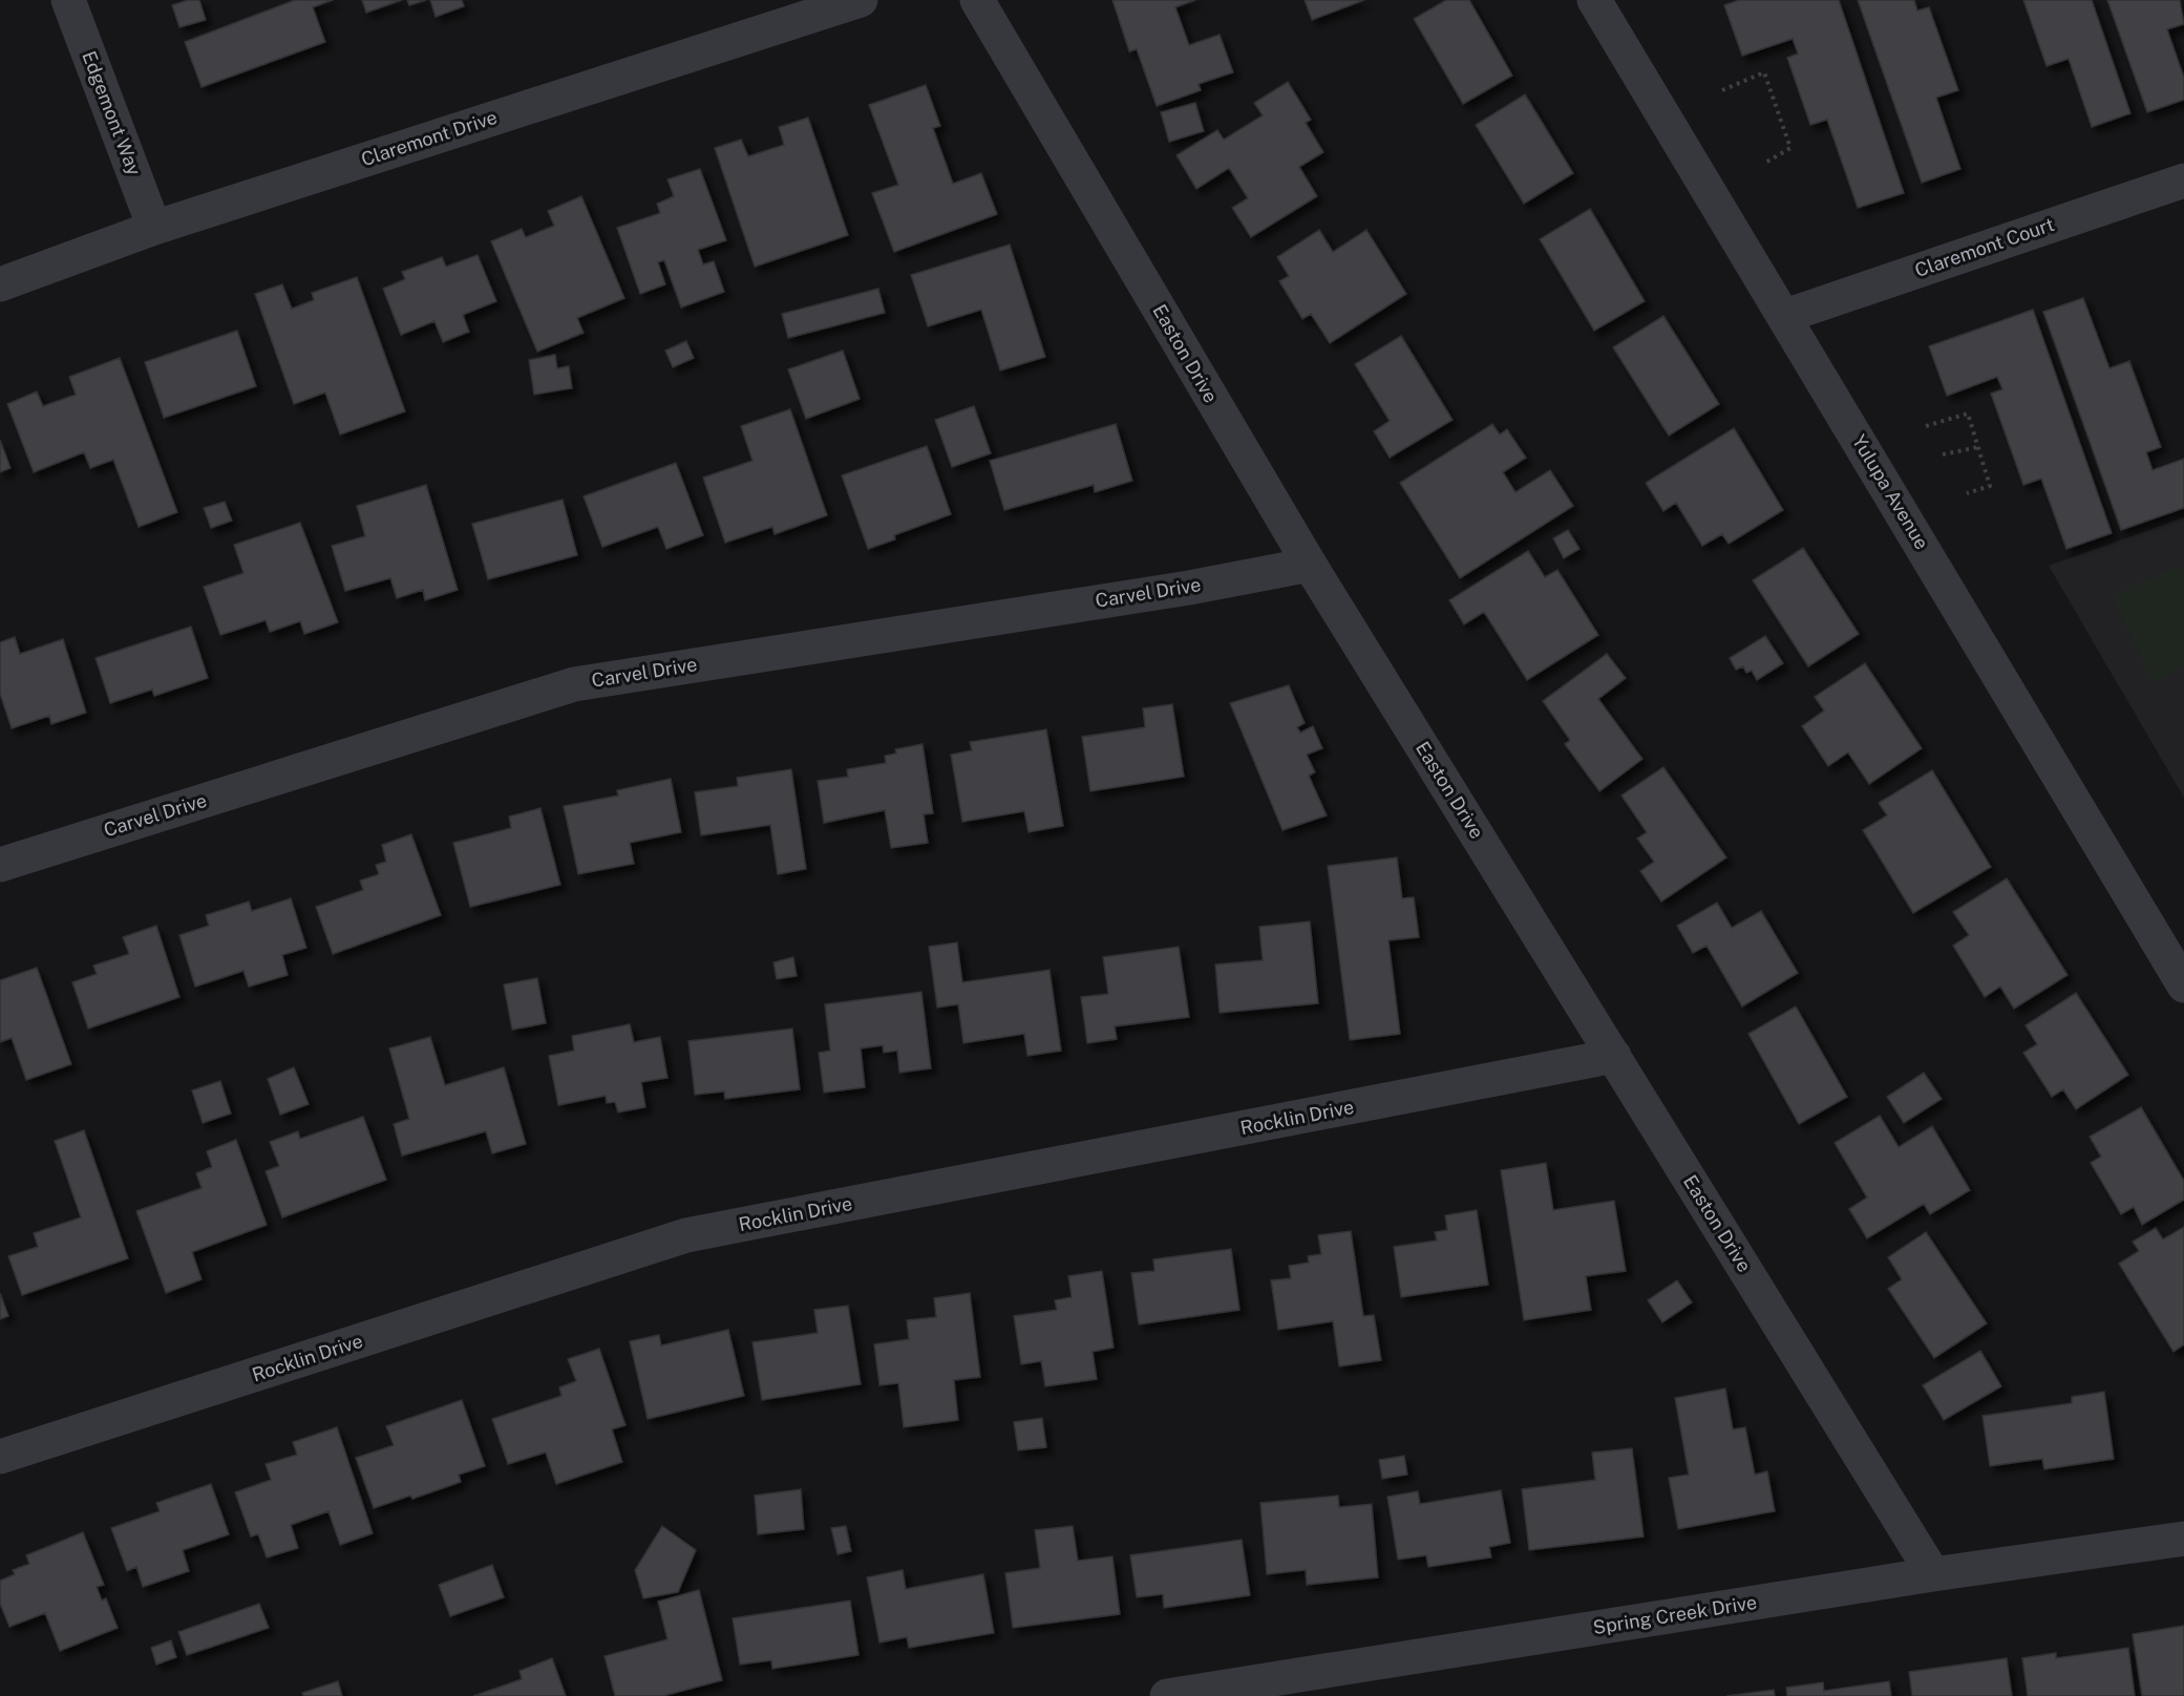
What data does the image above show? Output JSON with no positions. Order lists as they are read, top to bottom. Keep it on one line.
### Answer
{"streets":{"street":["Edgemont Way","Claremont Drive","Claremont Court","Easton Drive","Yulupa Avenue","Carvel Drive","Rocklin Drive","Spring Creek Drive"]},"crossings":[["Edgemont Way","Claremont Drive"],["Claremont Court","Yulupa Avenue"],["Easton Drive","Carvel Drive"],["Easton Drive","Rocklin Drive"],["Easton Drive","Spring Creek Drive"]]}
